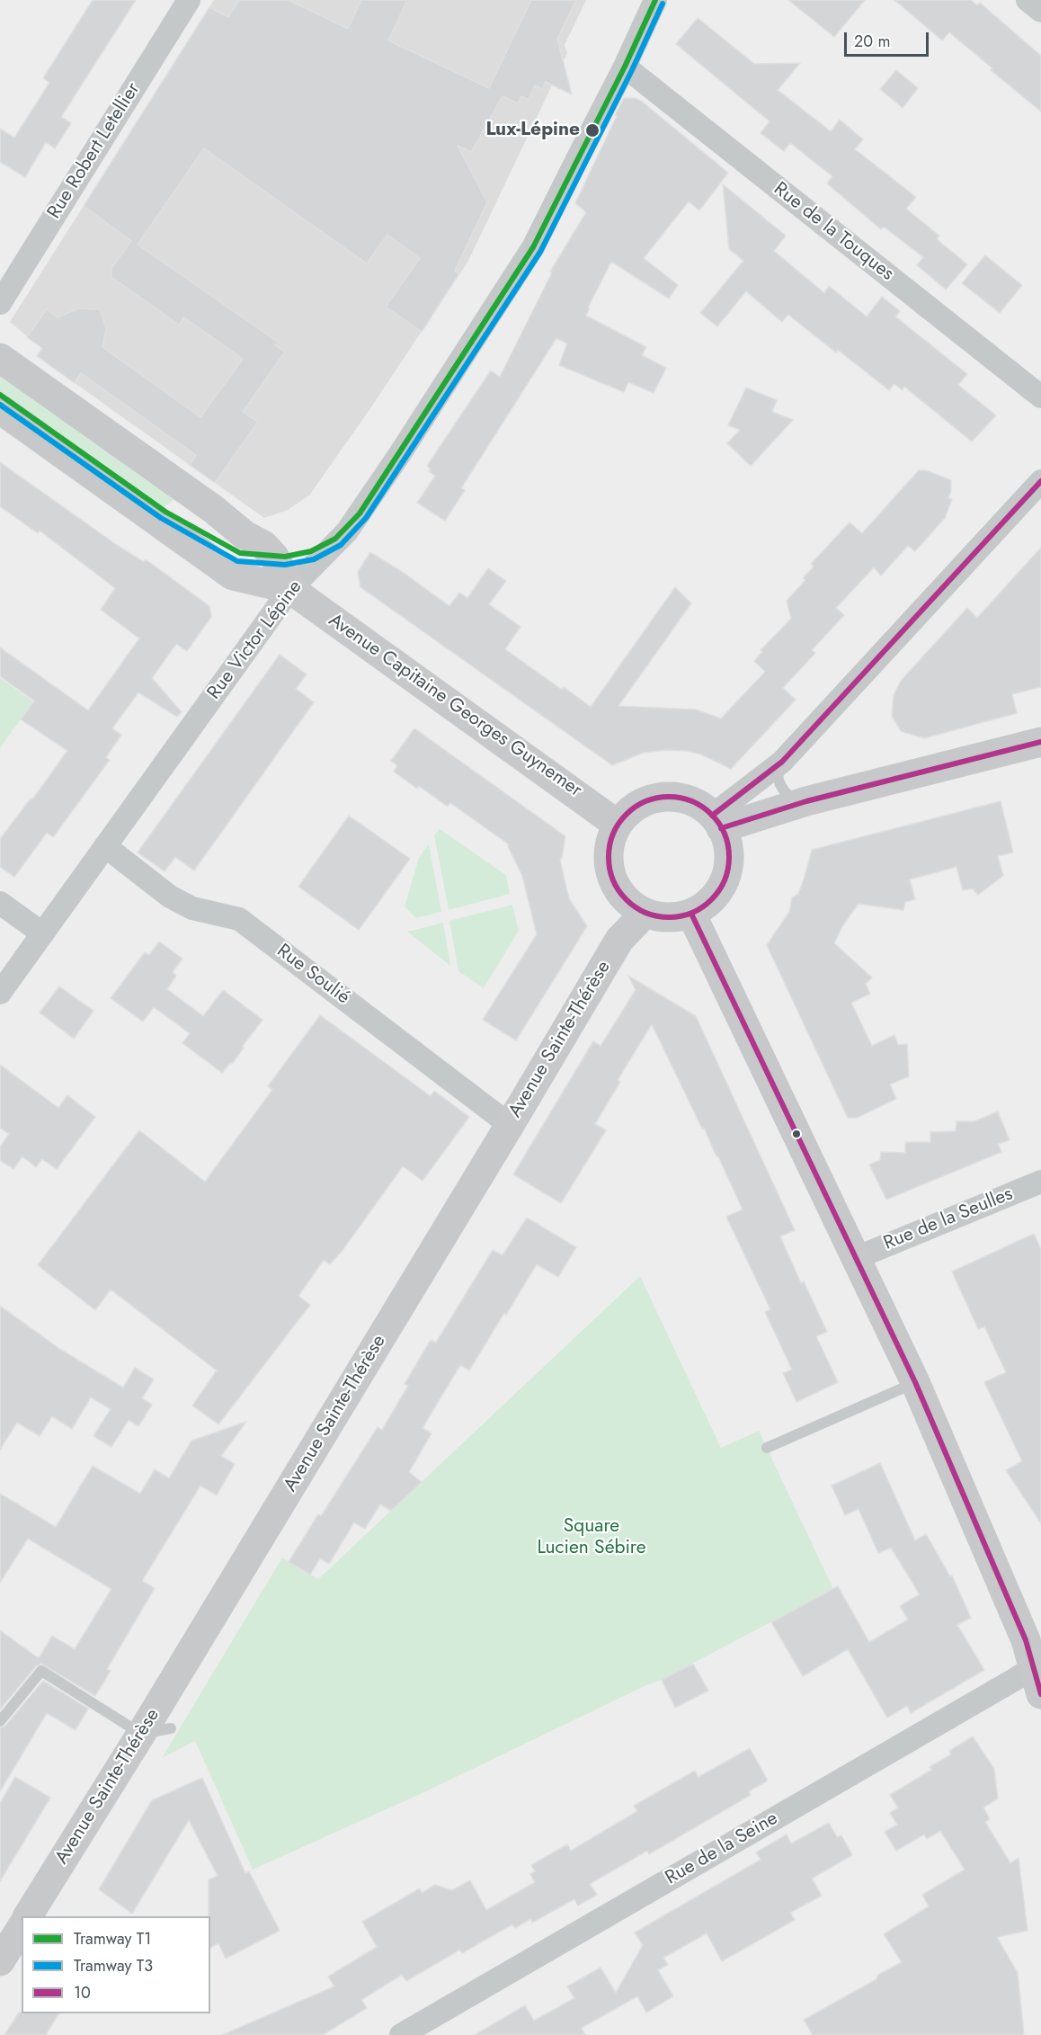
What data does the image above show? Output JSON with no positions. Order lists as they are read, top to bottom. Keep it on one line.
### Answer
{"streets":{"street":["Rue Robert Letellier","Rue de la Touques","Rue Victor Lépine","Avenue Capitaine Georges Guynemer","Rue Soulié","Avenue Sainte-Thérèse","Rue de la Seulles","Rue de la Seine"]},"crossings":[["Rue de la Touques","Rue Victor Lépine"],["Rue Victor Lépine","Avenue Capitaine Georges Guynemer"],["Rue Victor Lépine","Rue Soulié"],["Avenue Capitaine Georges Guynemer","Avenue Sainte-Thérèse"],["Rue Soulié","Avenue Sainte-Thérèse"]],"parks":["Square Lucien Sébire"],"places":["Lux-Lépine"],"lines":["tram line T1","tram line T3","transit line 10"],"legend":["Tramway T1","Tramway T3","10"],"scale_bar":"20 m"}
